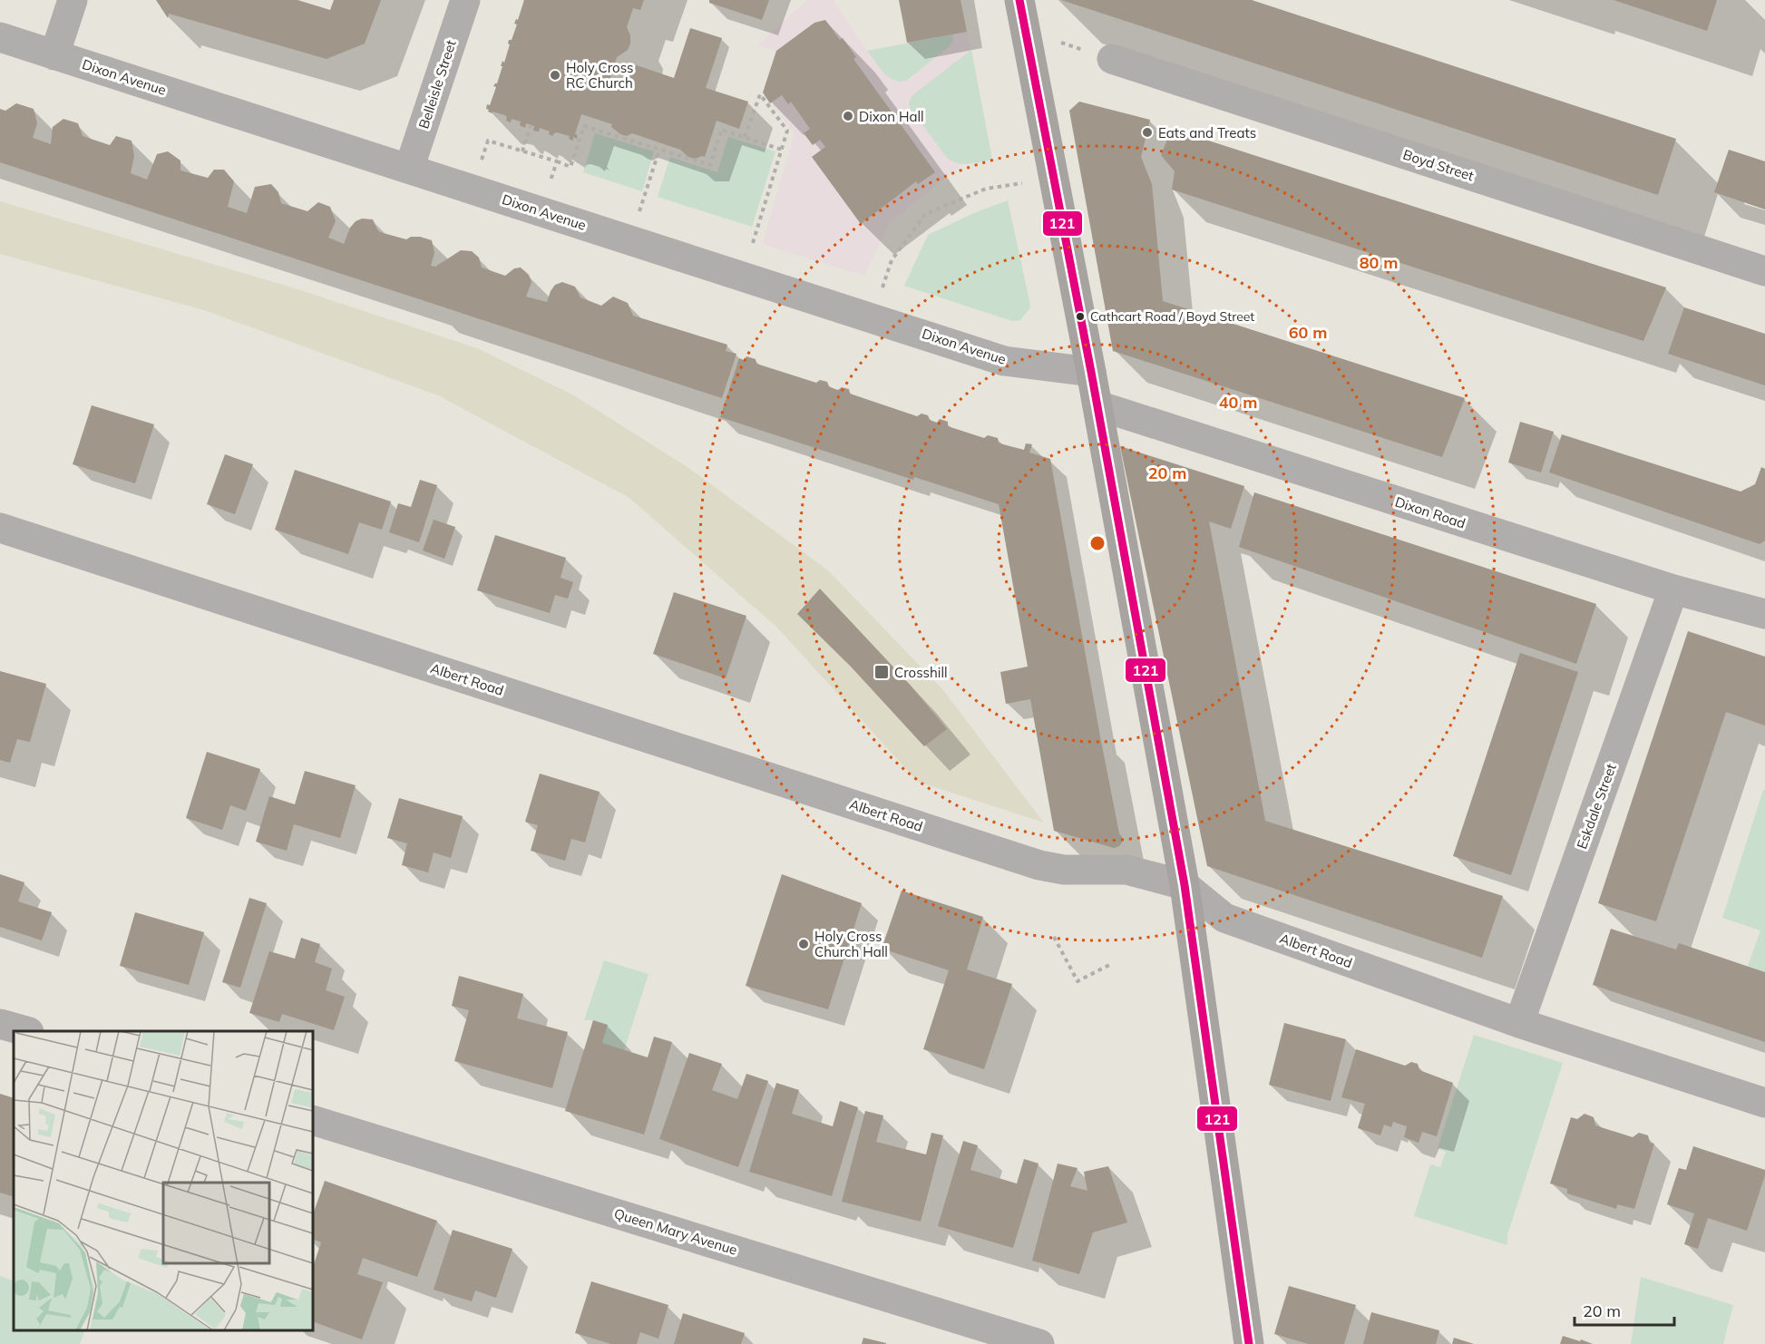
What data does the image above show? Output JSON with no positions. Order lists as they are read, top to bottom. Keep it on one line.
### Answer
{"streets":{"street":["Dixon Avenue","Belleisle Street","Boyd Street","Dixon Road","Albert Road","Eskdale Street","Queen Mary Avenue"]},"crossings":[["Dixon Avenue","Belleisle Street"],["Dixon Road","Eskdale Street"],["Albert Road","Eskdale Street"]],"places":{"other":["Holy Cross RC Church","Dixon Hall","Eats and Treats","Cathcart Road / Boyd Street","Holy Cross Church Hall"],"transit":["Crosshill"]},"lines":["transit line 121"],"scale_bar":"20 m","rings":["80 m","60 m","40 m","20 m"]}
